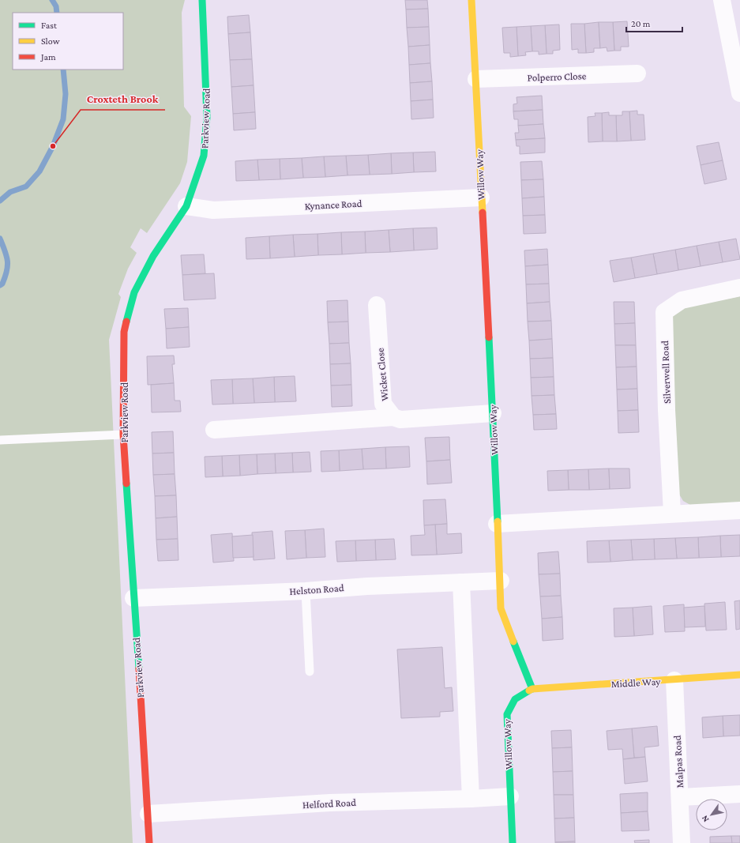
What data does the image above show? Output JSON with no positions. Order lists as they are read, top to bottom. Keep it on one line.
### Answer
{"streets":{"street":["Polperro Close","Parkview Road","Willow Way","Kynance Road","Silverwell Road","Wicket Close","Helston Road","Middle Way","Malpas Road","Helford Road"]},"crossings":[["Polperro Close","Willow Way"],["Parkview Road","Kynance Road"],["Parkview Road","Helston Road"],["Parkview Road","Helford Road"],["Willow Way","Kynance Road"],["Willow Way","Helston Road"],["Willow Way","Middle Way"],["Willow Way","Helford Road"],["Middle Way","Malpas Road"]],"places":["Croxteth Brook"],"legend":["Fast","Slow","Jam"],"scale_bar":"20 m","north":"bottom left"}
